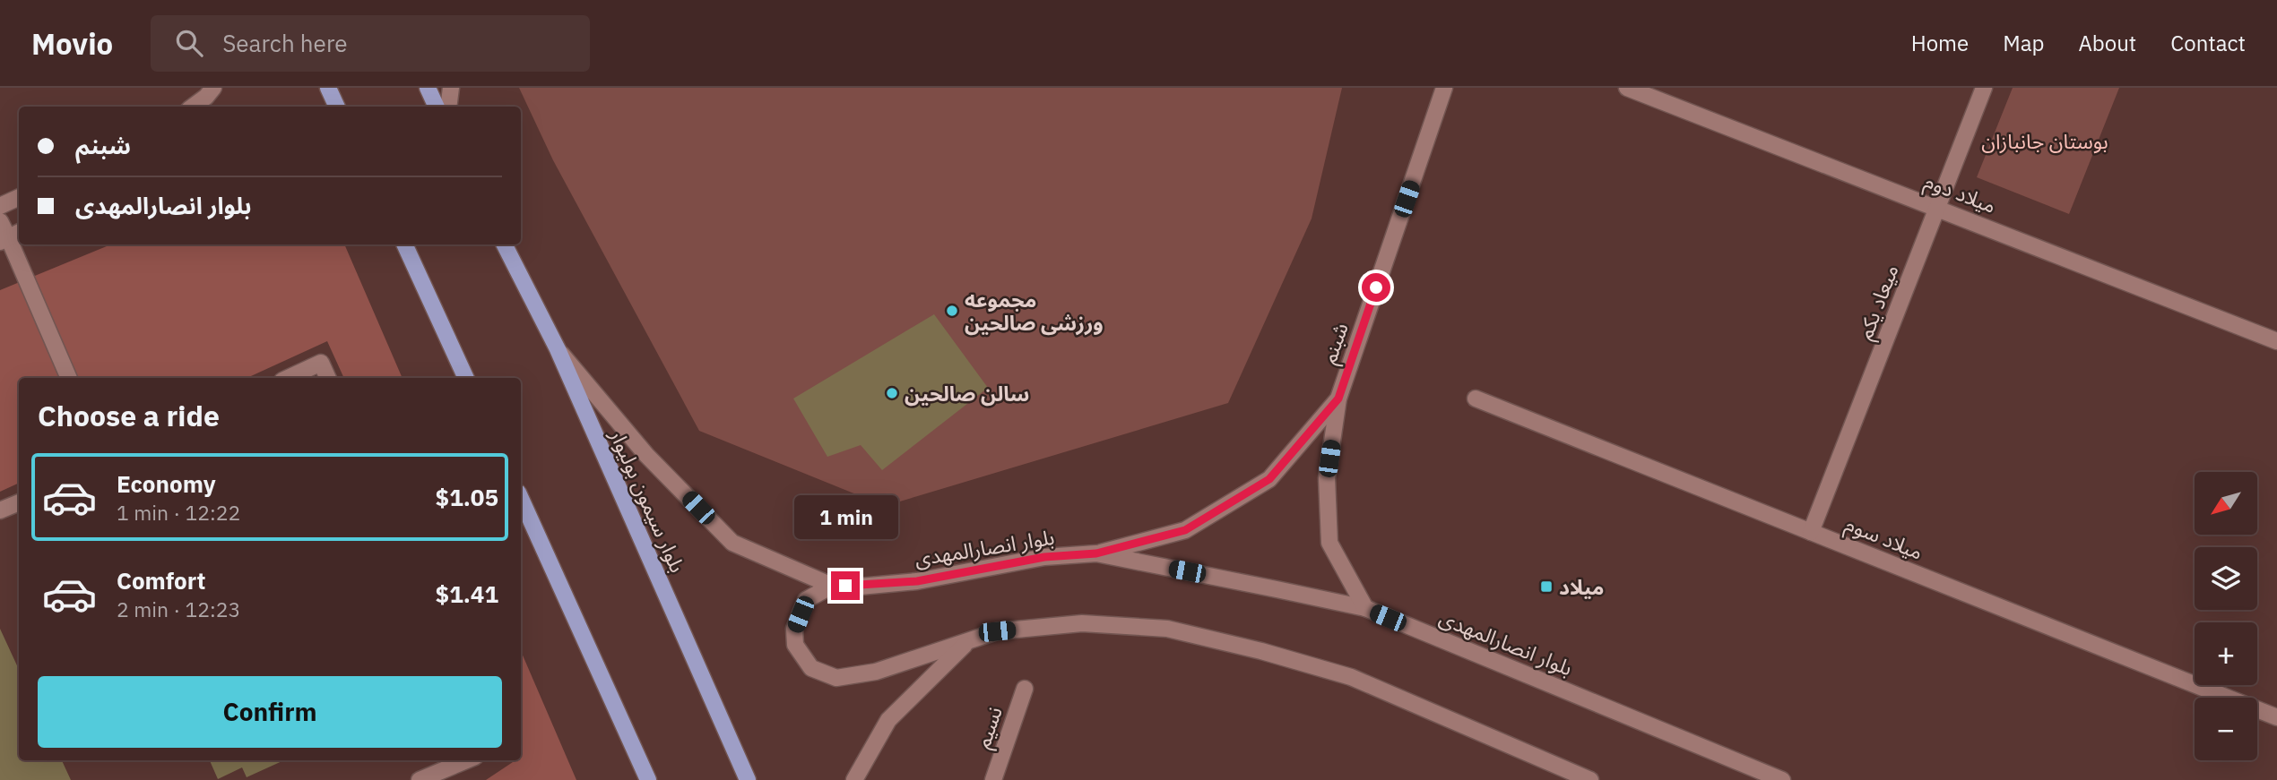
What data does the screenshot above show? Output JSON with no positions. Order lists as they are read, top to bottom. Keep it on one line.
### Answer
{"streets":{"main road":["بلوار سیمون بولیوار"],"street":["میلاد دوم","میعاد یکم","شبنم","میلاد سوم","بلوار انصارالمهدی","نسیم"]},"crossings":[["میلاد دوم","میعاد یکم"],["میعاد یکم","میلاد سوم"]],"parks":["بوستان جانبازان"],"places":{"other":["مجموعه ورزشی صالحین","سالن صالحین"],"transit":["میلاد"]},"north":"bottom left","page":{"header":"Movio","search":"Search here","nav":["Home","Map","About","Contact"],"banner":["شبنم","بلوار انصارالمهدی"],"heading":"Choose a ride","list":[{"name":"Economy","note":"1 min · 12:22","value":"$1.05"},{"name":"Comfort","note":"2 min · 12:23","value":"$1.41"}],"map_buttons":["+","−"],"bubble":"1 min","buttons":"Confirm"}}
